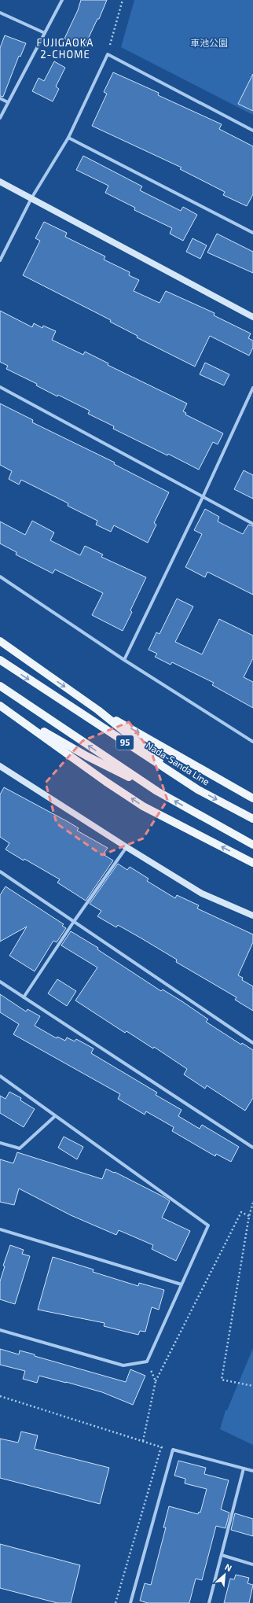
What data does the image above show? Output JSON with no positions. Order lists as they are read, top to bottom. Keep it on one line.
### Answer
{"streets":{"main road":["95","Nada-Sanda Line"]},"crossings":[["95","Nada-Sanda Line"]],"districts":["FUJIGAOKA 2-CHOME"],"parks":["車池公園"],"north":"top right"}
